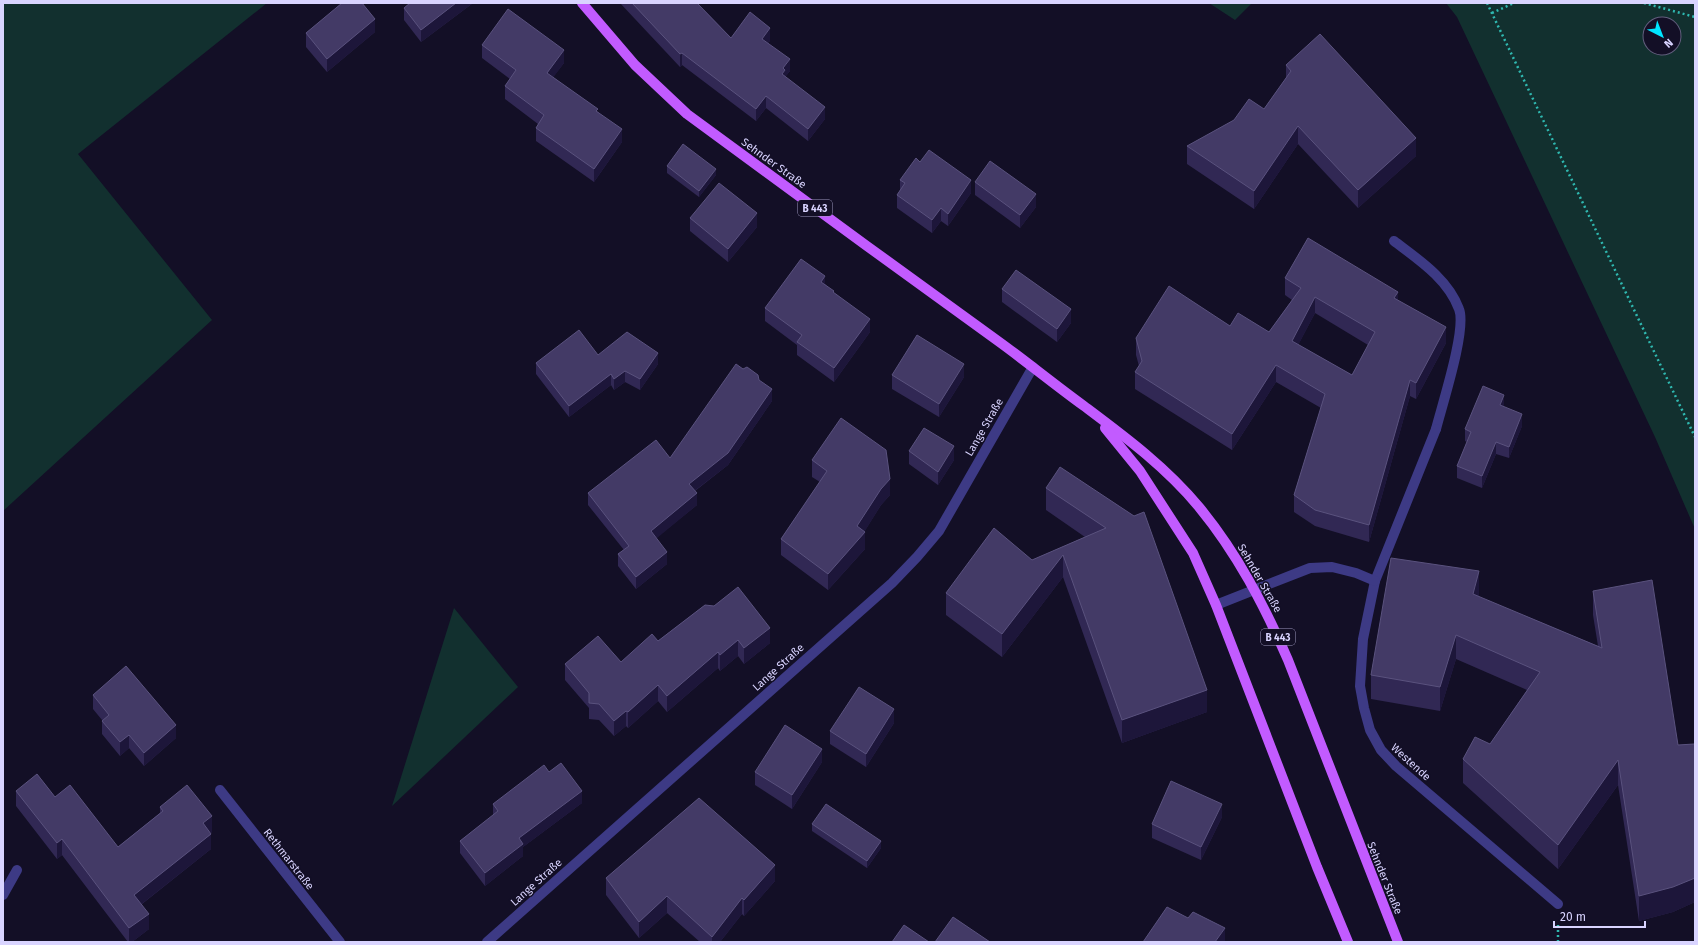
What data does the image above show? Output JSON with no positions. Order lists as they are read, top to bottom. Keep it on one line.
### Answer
{"streets":{"main road":["Sehnder Straße","B 443"],"street":["Lange Straße","Westende","Rethmarstraße"]},"crossings":[["Sehnder Straße","Lange Straße"]],"scale_bar":"20 m","north":"bottom right"}
